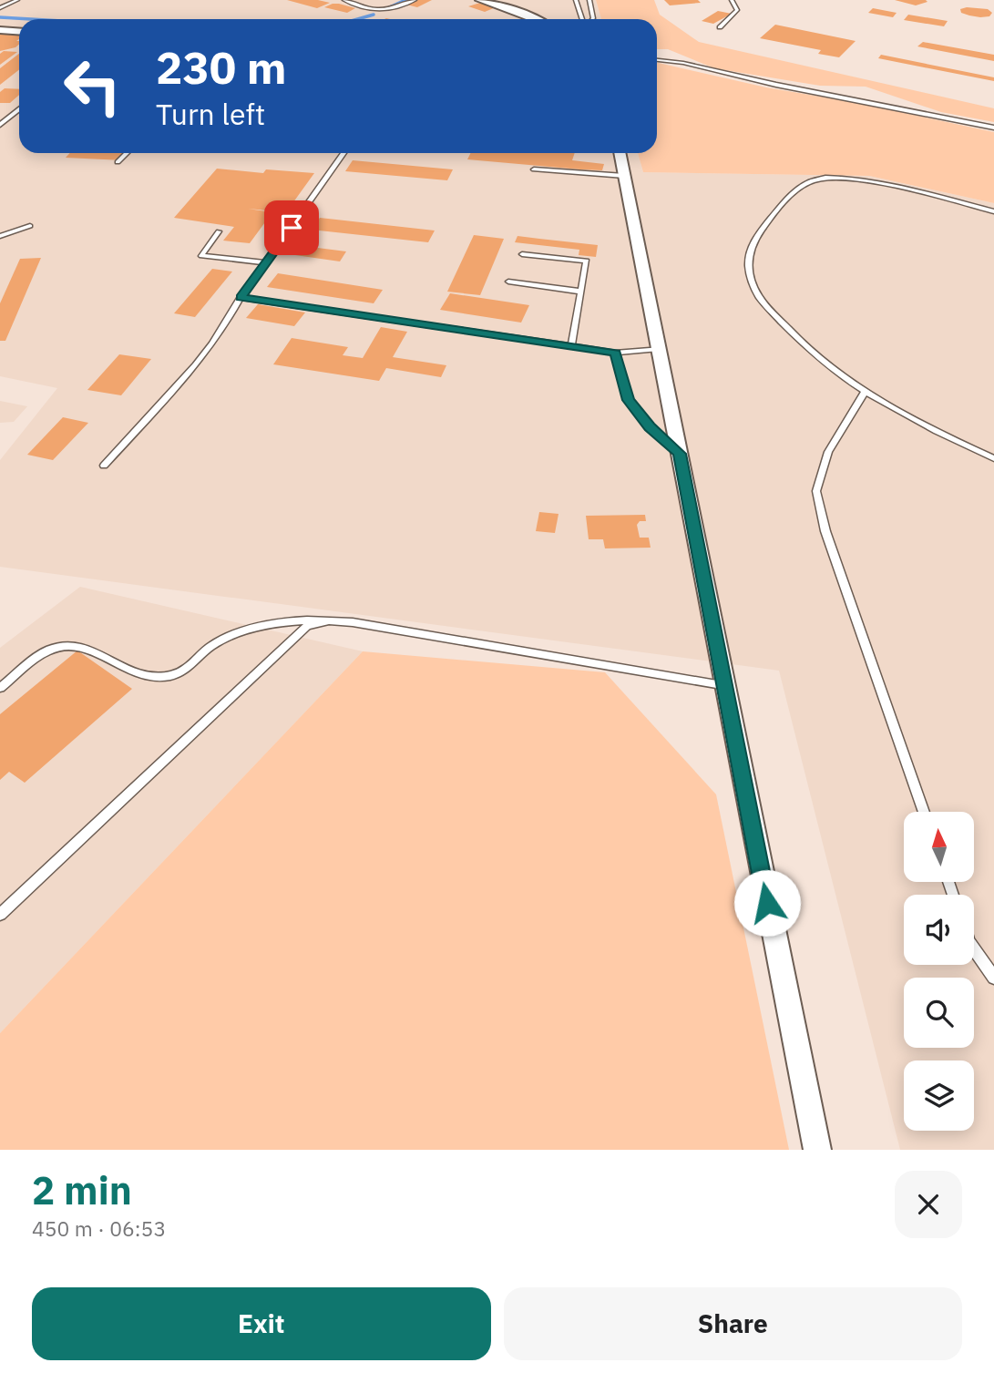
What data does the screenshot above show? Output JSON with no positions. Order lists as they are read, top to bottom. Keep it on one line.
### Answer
{"north":"top","page":{"turn":["230 m","Turn left"],"heading":["2 min","450 m · 06:53"],"buttons":["Exit","Share"]}}
